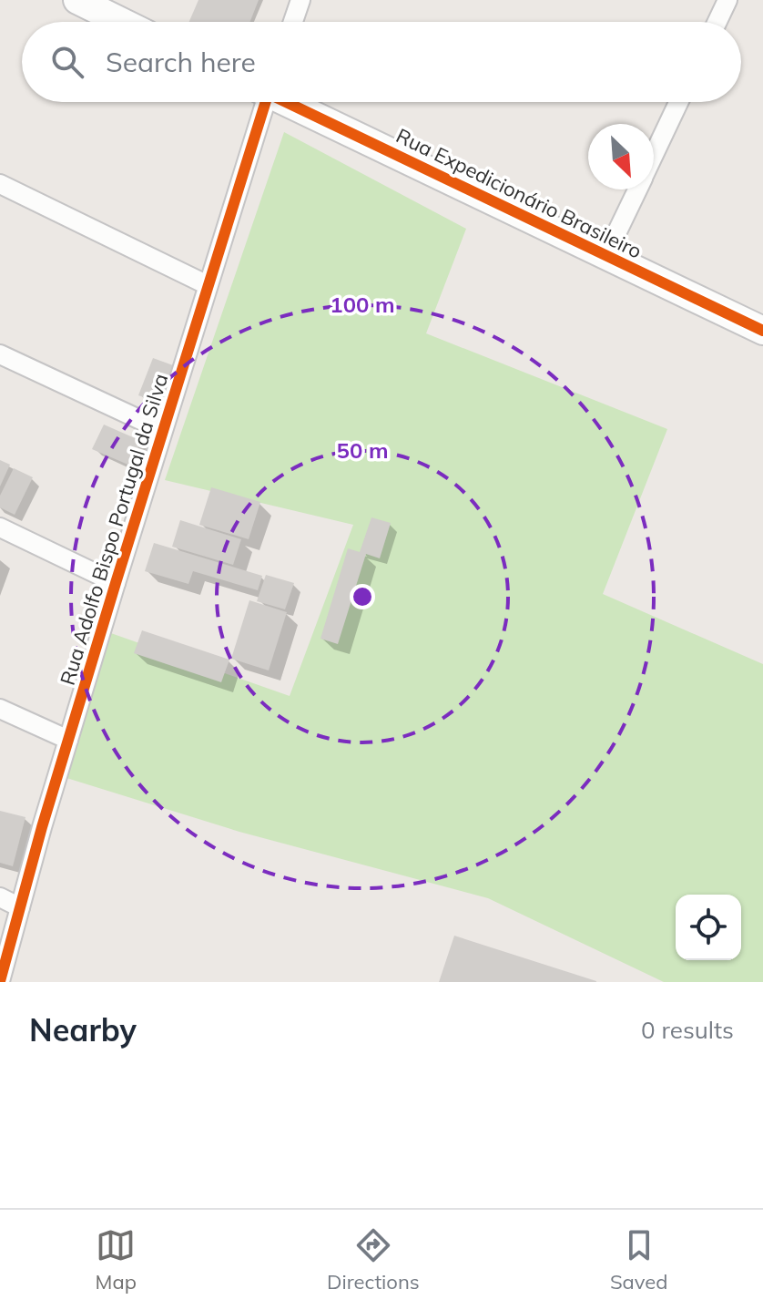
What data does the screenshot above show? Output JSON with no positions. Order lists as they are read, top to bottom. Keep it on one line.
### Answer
{"streets":{"street":["Rua Expedicionário Brasileiro","Rua Adolfo Bispo Portugal da Silva"]},"north":"bottom right","page":{"search":"Search here","heading":["Nearby","0 results"],"nav":["Map","Directions","Saved"]},"rings":["100 m","50 m"]}
